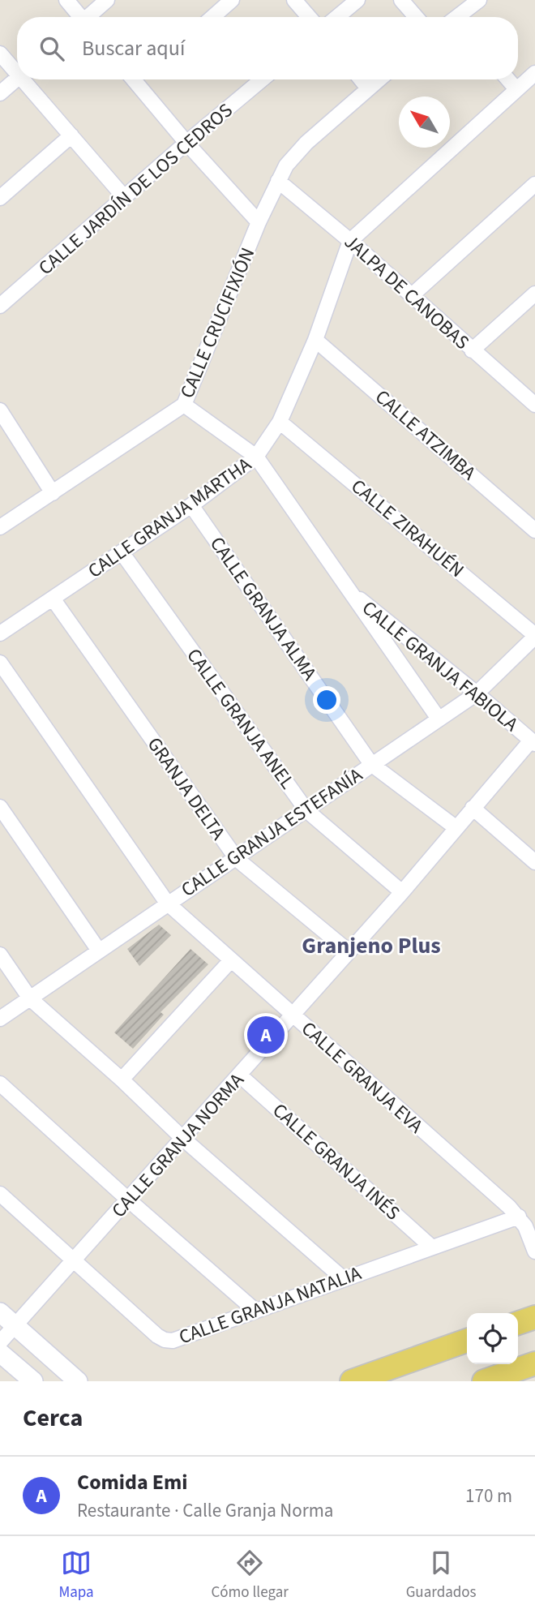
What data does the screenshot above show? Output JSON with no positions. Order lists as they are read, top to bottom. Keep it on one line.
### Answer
{"streets":{"street":["CALLE JARDÍN DE LOS CEDROS","JALPA DE CANOBAS","CALLE CRUCIFIXIÓN","CALLE ATZIMBA","CALLE GRANJA MARTHA","CALLE ZIRAHUÉN","CALLE GRANJA ALMA","CALLE GRANJA FABIOLA","CALLE GRANJA ANEL","GRANJA DELTA","CALLE GRANJA ESTEFANÍA","CALLE GRANJA EVA","CALLE GRANJA NORMA","CALLE GRANJA INÉS","CALLE GRANJA NATALIA"]},"crossings":[["JALPA DE CANOBAS","CALLE CRUCIFIXIÓN"],["JALPA DE CANOBAS","CALLE GRANJA MARTHA"],["CALLE CRUCIFIXIÓN","CALLE GRANJA FABIOLA"],["CALLE ATZIMBA","CALLE GRANJA MARTHA"],["CALLE GRANJA MARTHA","CALLE ZIRAHUÉN"],["CALLE GRANJA MARTHA","CALLE GRANJA ALMA"],["CALLE GRANJA MARTHA","CALLE GRANJA FABIOLA"],["CALLE GRANJA MARTHA","CALLE GRANJA ANEL"],["CALLE GRANJA MARTHA","GRANJA DELTA"],["CALLE ZIRAHUÉN","CALLE GRANJA ESTEFANÍA"],["CALLE GRANJA ALMA","CALLE GRANJA ESTEFANÍA"],["CALLE GRANJA ALMA","CALLE GRANJA NORMA"],["CALLE GRANJA FABIOLA","CALLE GRANJA ESTEFANÍA"],["CALLE GRANJA FABIOLA","CALLE GRANJA NORMA"],["CALLE GRANJA ANEL","CALLE GRANJA ESTEFANÍA"],["CALLE GRANJA ANEL","CALLE GRANJA NORMA"],["GRANJA DELTA","CALLE GRANJA ESTEFANÍA"],["GRANJA DELTA","CALLE GRANJA NORMA"],["CALLE GRANJA ESTEFANÍA","CALLE GRANJA EVA"],["CALLE GRANJA EVA","CALLE GRANJA NORMA"],["CALLE GRANJA EVA","CALLE GRANJA NATALIA"],["CALLE GRANJA NORMA","CALLE GRANJA INÉS"],["CALLE GRANJA NORMA","CALLE GRANJA NATALIA"],["CALLE GRANJA INÉS","CALLE GRANJA NATALIA"]],"districts":["Granjeno Plus"],"north":"top left","page":{"search":"Buscar aquí","pins":"A","heading":"Cerca","list":[{"mark":"A","name":"Comida Emi","note":"Restaurante · Calle Granja Norma","value":"170 m"}],"nav":["Mapa","Cómo llegar","Guardados"]}}
